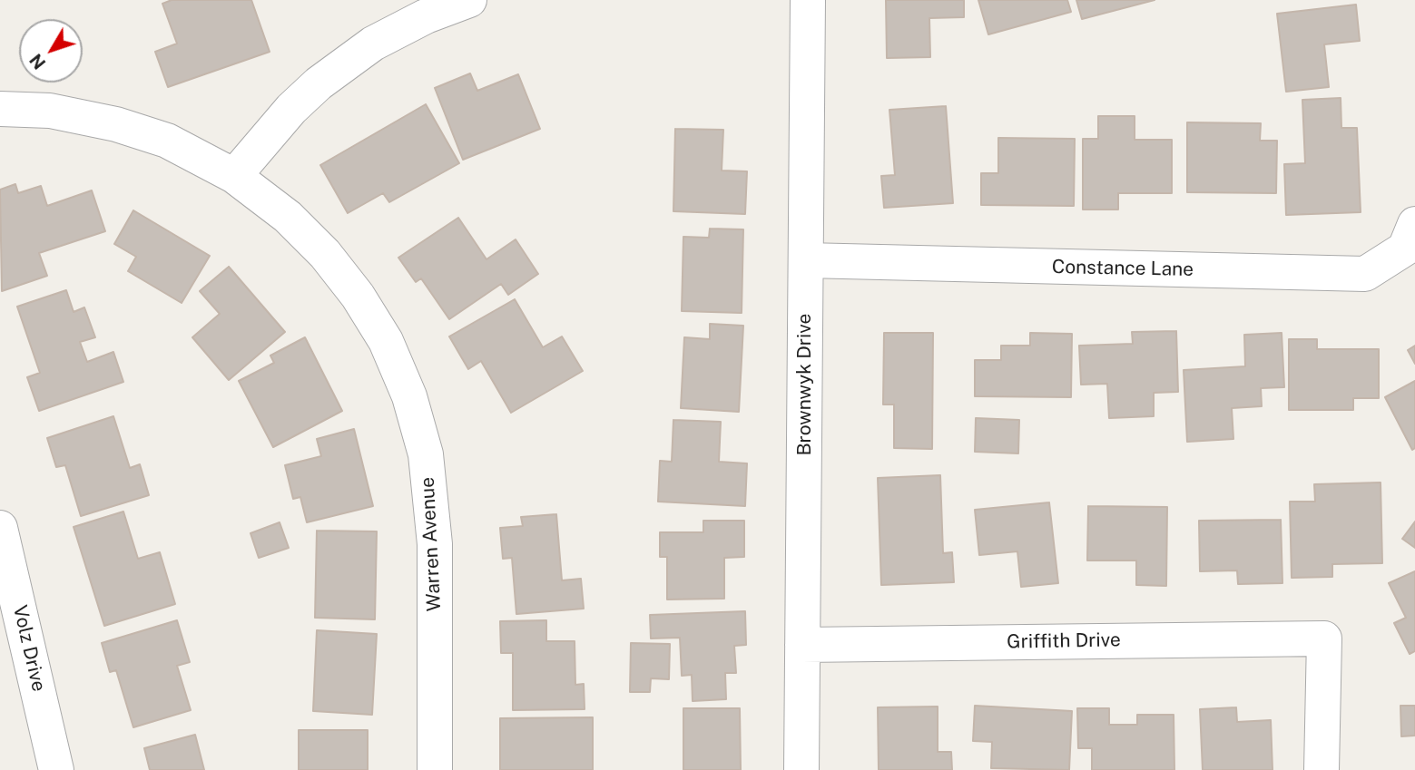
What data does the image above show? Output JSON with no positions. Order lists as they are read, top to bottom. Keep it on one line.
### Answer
{"streets":{"street":["Constance Lane","Brownwyk Drive","Warren Avenue","Griffith Drive","Volz Drive"]},"crossings":[["Constance Lane","Brownwyk Drive"],["Brownwyk Drive","Griffith Drive"]],"north":"bottom left"}
